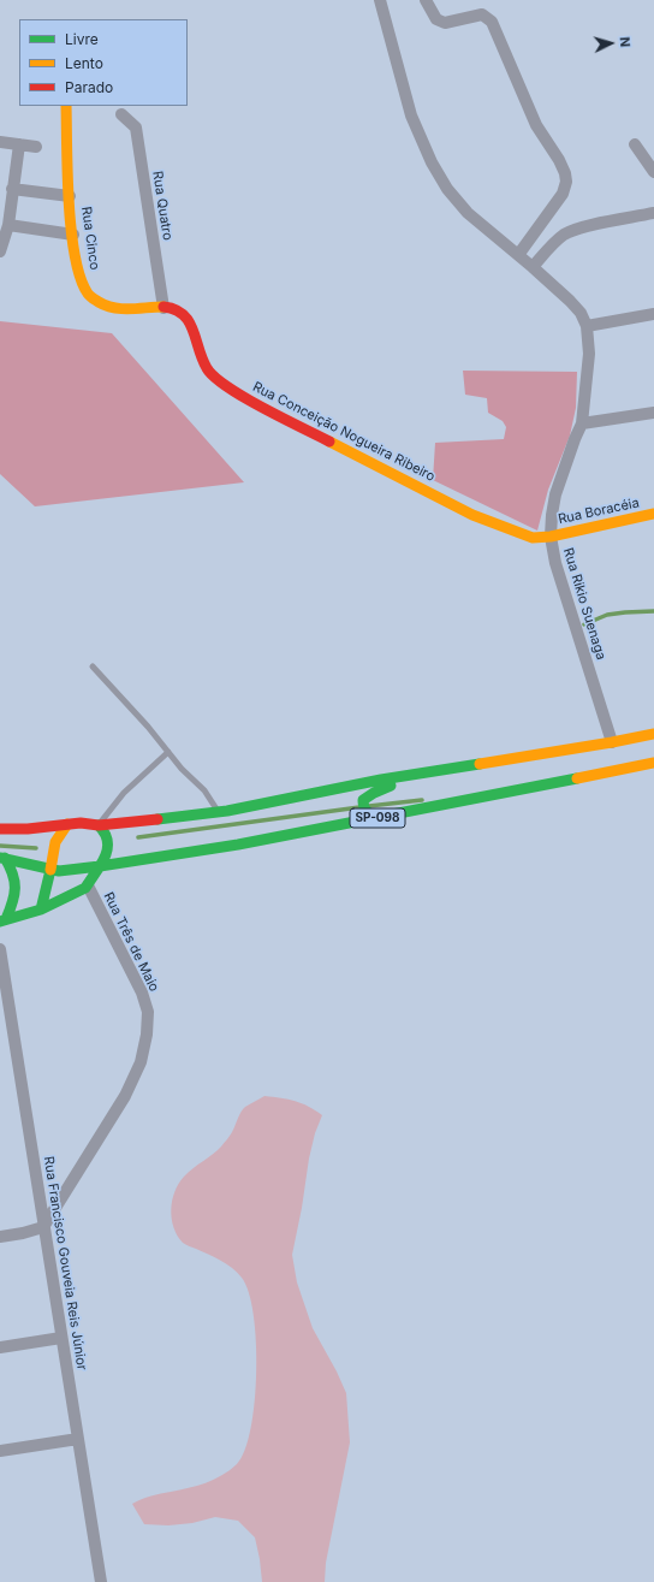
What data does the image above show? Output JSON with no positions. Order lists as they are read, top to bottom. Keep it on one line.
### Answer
{"streets":{"main road":["Rua Cinco","Rua Conceição Nogueira Ribeiro","Rua Boracéia","SP-098"],"street":["Rua Quatro","Rua Rikio Suenaga","Rua Três de Maio","Rua Francisco Gouveia Reis Júnior"]},"crossings":[["Rua Quatro","Rua Cinco"],["Rua Quatro","Rua Conceição Nogueira Ribeiro"],["Rua Cinco","Rua Conceição Nogueira Ribeiro"],["Rua Conceição Nogueira Ribeiro","Rua Boracéia"],["Rua Conceição Nogueira Ribeiro","Rua Rikio Suenaga"],["Rua Boracéia","Rua Rikio Suenaga"],["Rua Três de Maio","Rua Francisco Gouveia Reis Júnior"]],"legend":["Livre","Lento","Parado"],"north":"right"}
